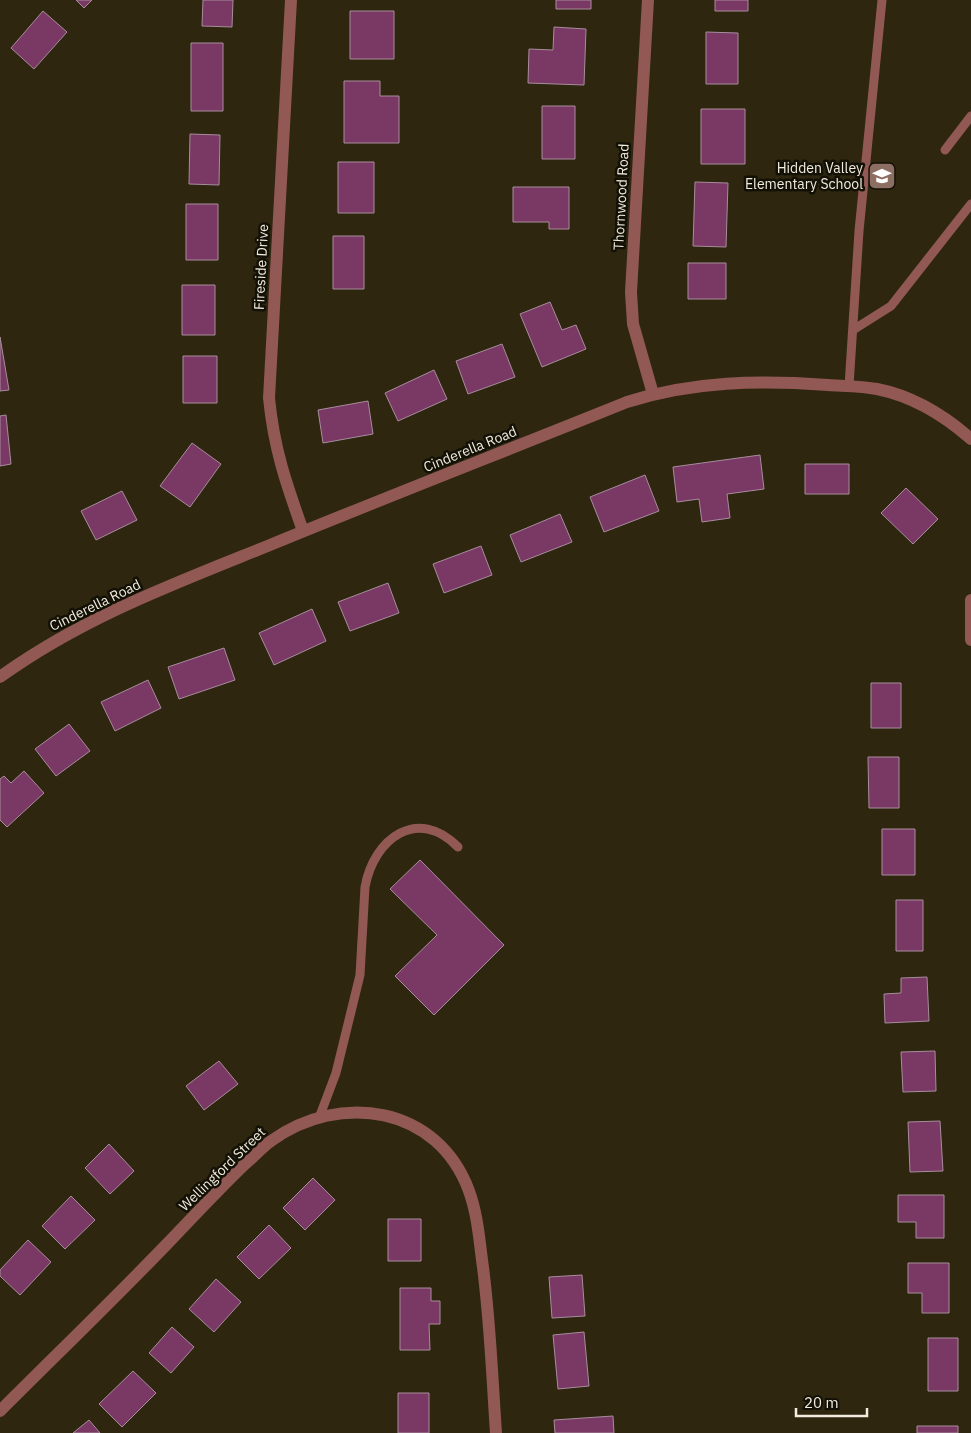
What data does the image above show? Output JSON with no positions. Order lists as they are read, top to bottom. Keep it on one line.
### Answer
{"streets":{"street":["Thornwood Road","Fireside Drive","Cinderella Road","Wellingford Street"]},"crossings":[["Thornwood Road","Cinderella Road"],["Fireside Drive","Cinderella Road"]],"places":{"school or university":["Hidden Valley Elementary School"]},"scale_bar":"20 m"}
